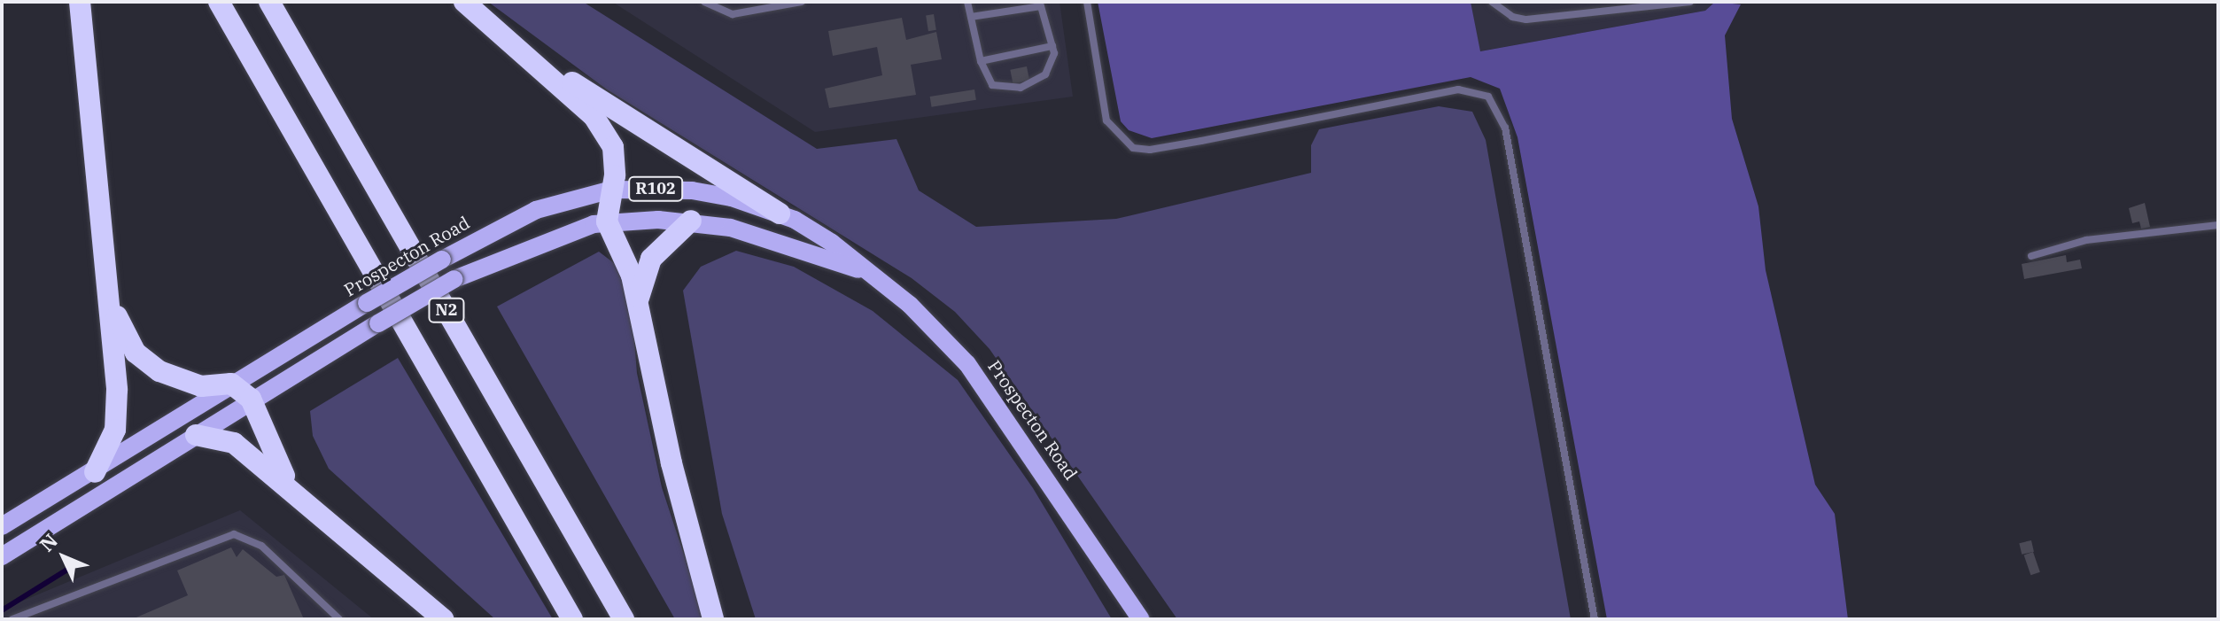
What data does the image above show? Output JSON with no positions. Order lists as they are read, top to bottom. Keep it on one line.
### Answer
{"streets":{"highway":["N2"],"main road":["R102","Prospecton Road"]},"north":"top left"}
